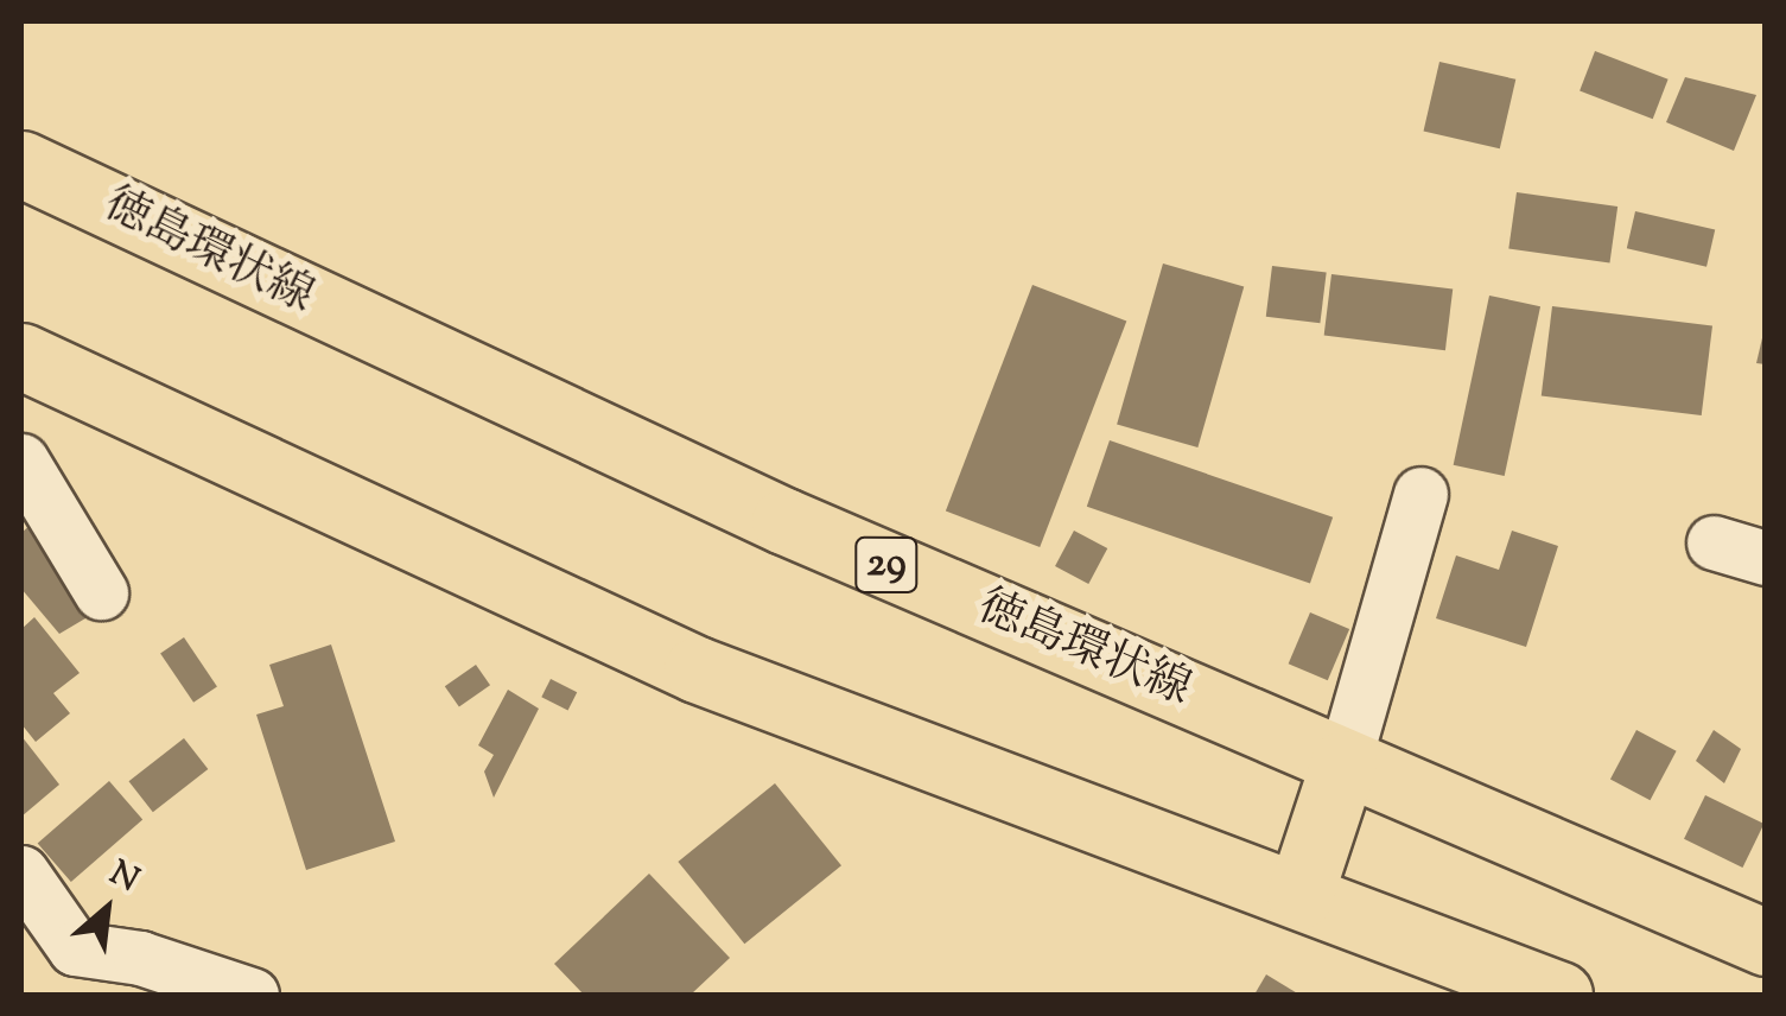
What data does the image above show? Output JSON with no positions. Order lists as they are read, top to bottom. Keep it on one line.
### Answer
{"streets":{"main road":["徳島環状線","29"]},"north":"top right"}
